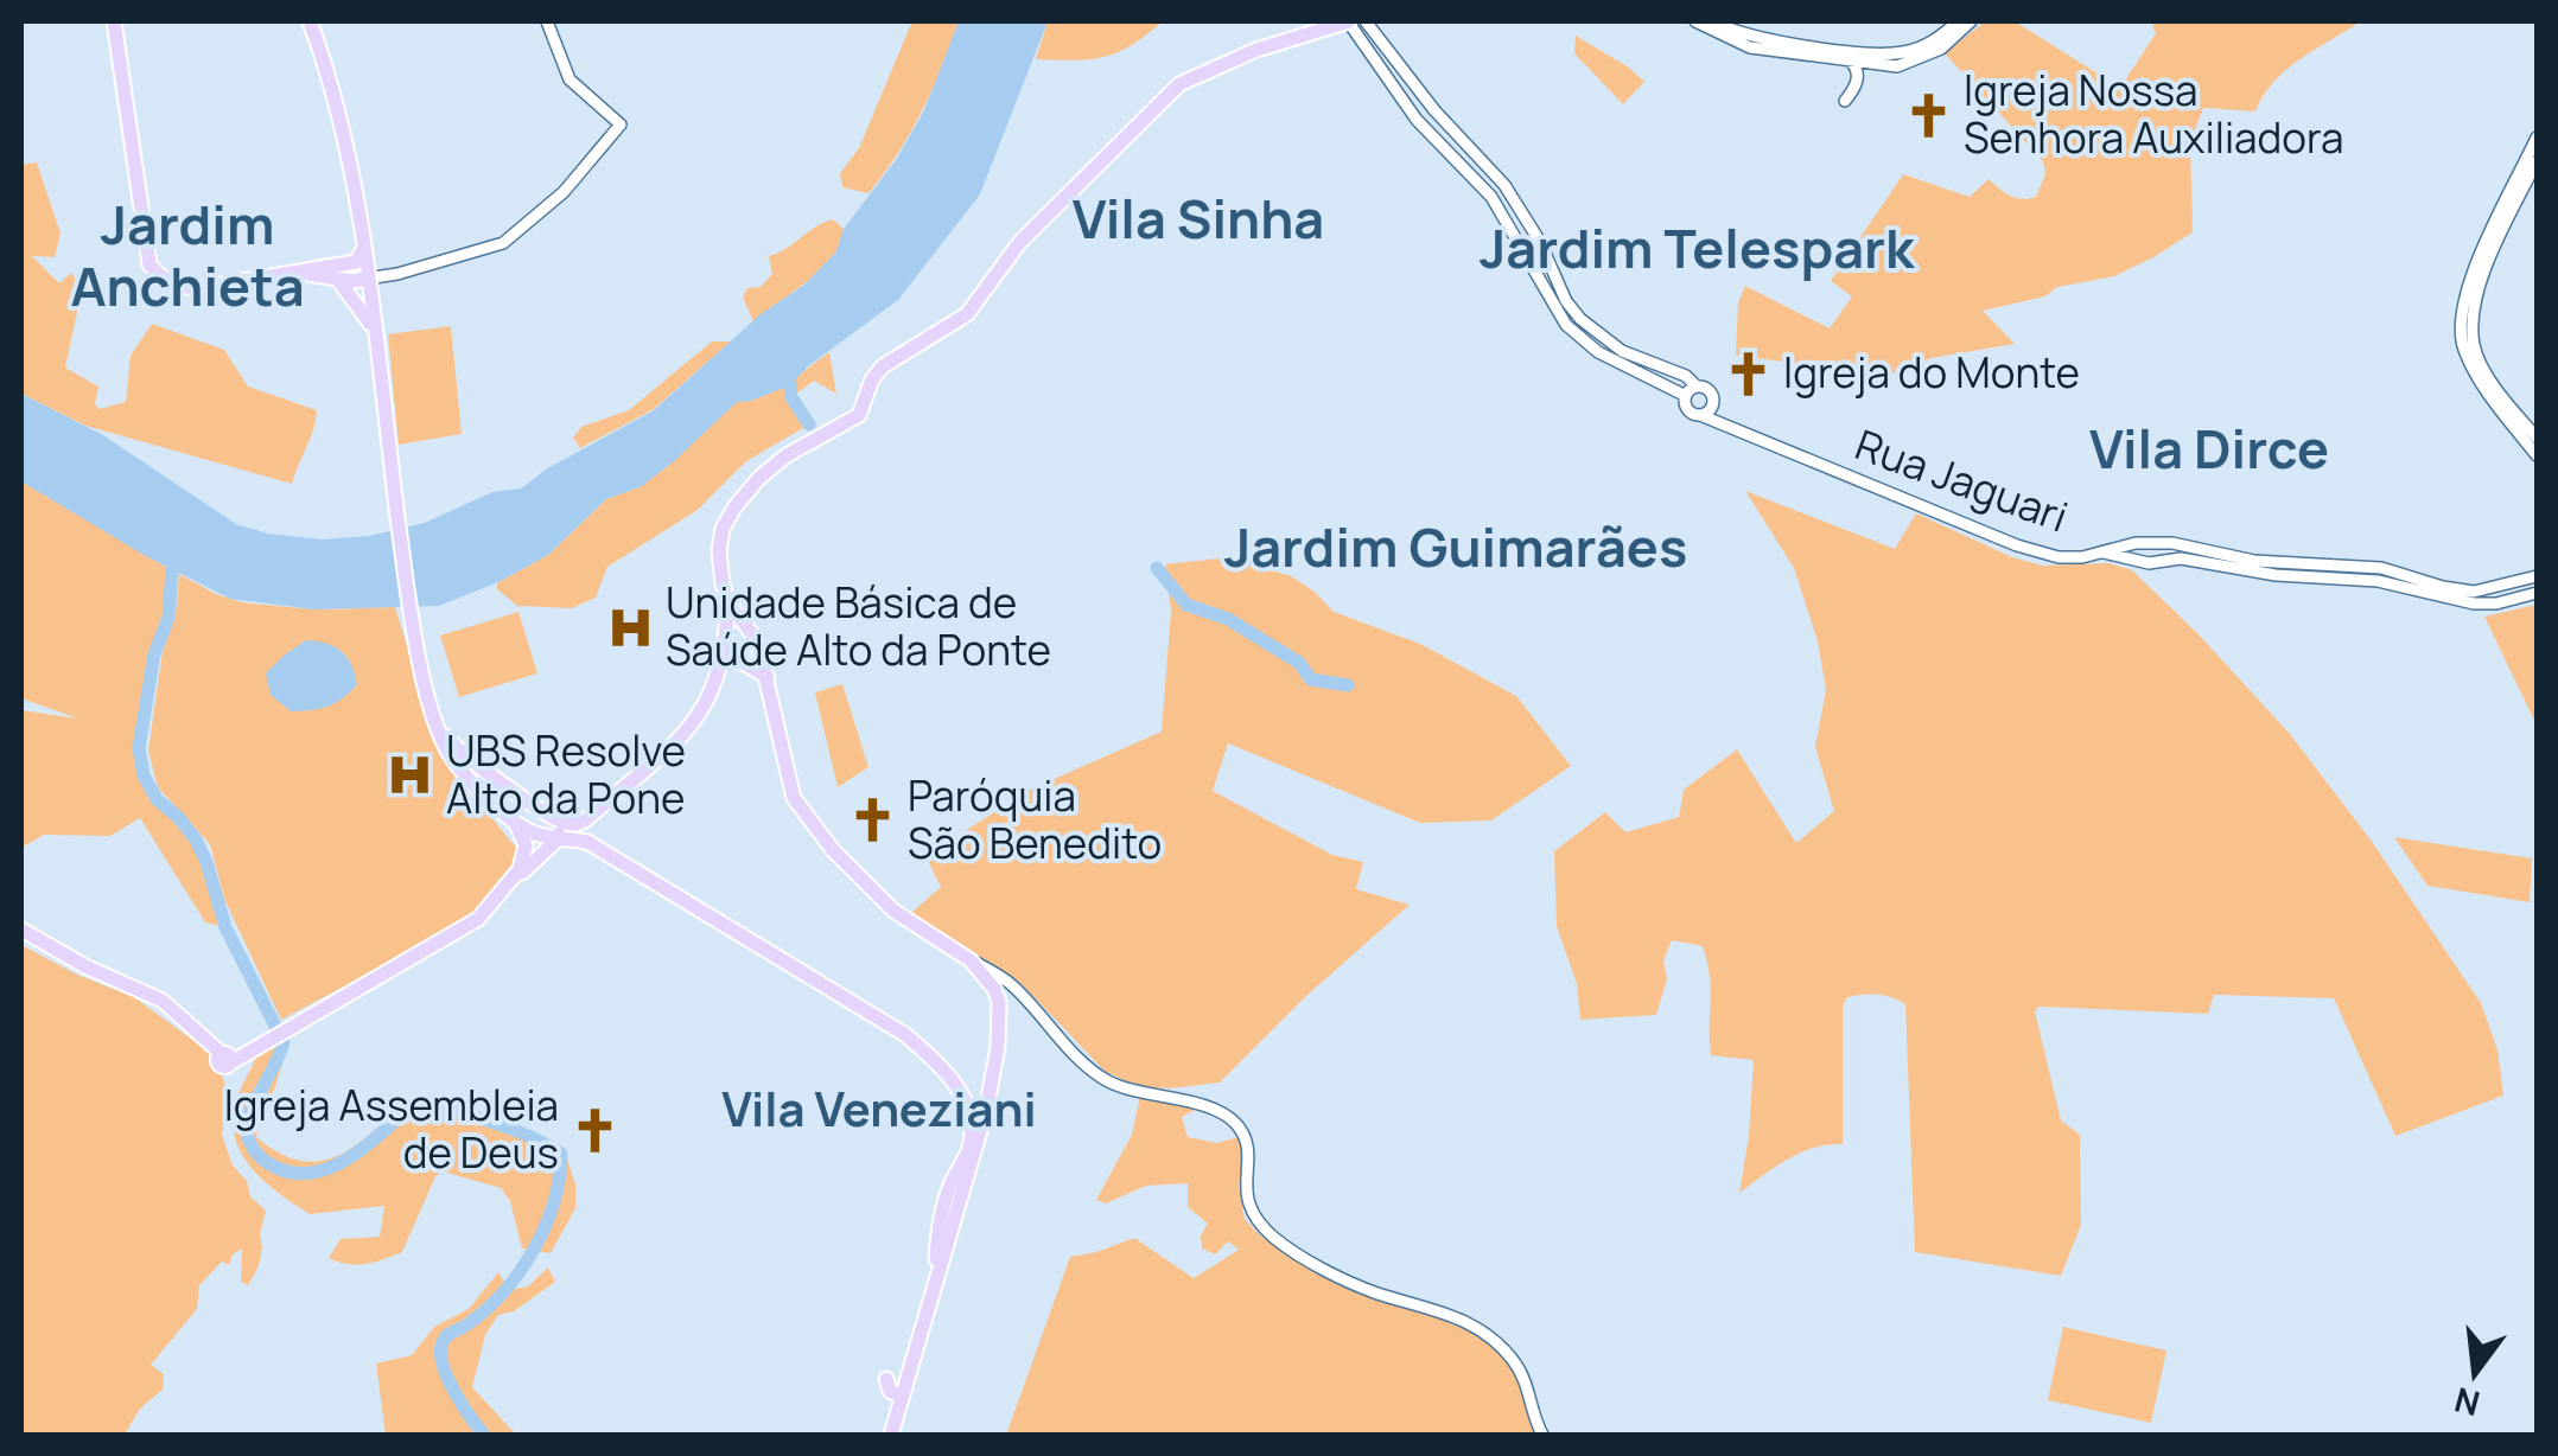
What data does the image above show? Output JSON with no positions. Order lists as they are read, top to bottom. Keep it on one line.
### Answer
{"streets":{"street":["Rua Jaguari"]},"districts":["Vila Sinha","Jardim Anchieta","Jardim Telespark","Vila Dirce","Jardim Guimarães","Vila Veneziani"],"places":{"church":["Igreja Nossa Senhora Auxiliadora","Igreja do Monte","Paróquia São Benedito","Igreja Assembleia de Deus"],"hospital":["Unidade Básica de Saúde Alto da Ponte","UBS Resolve Alto da Pone"]},"north":"bottom"}
